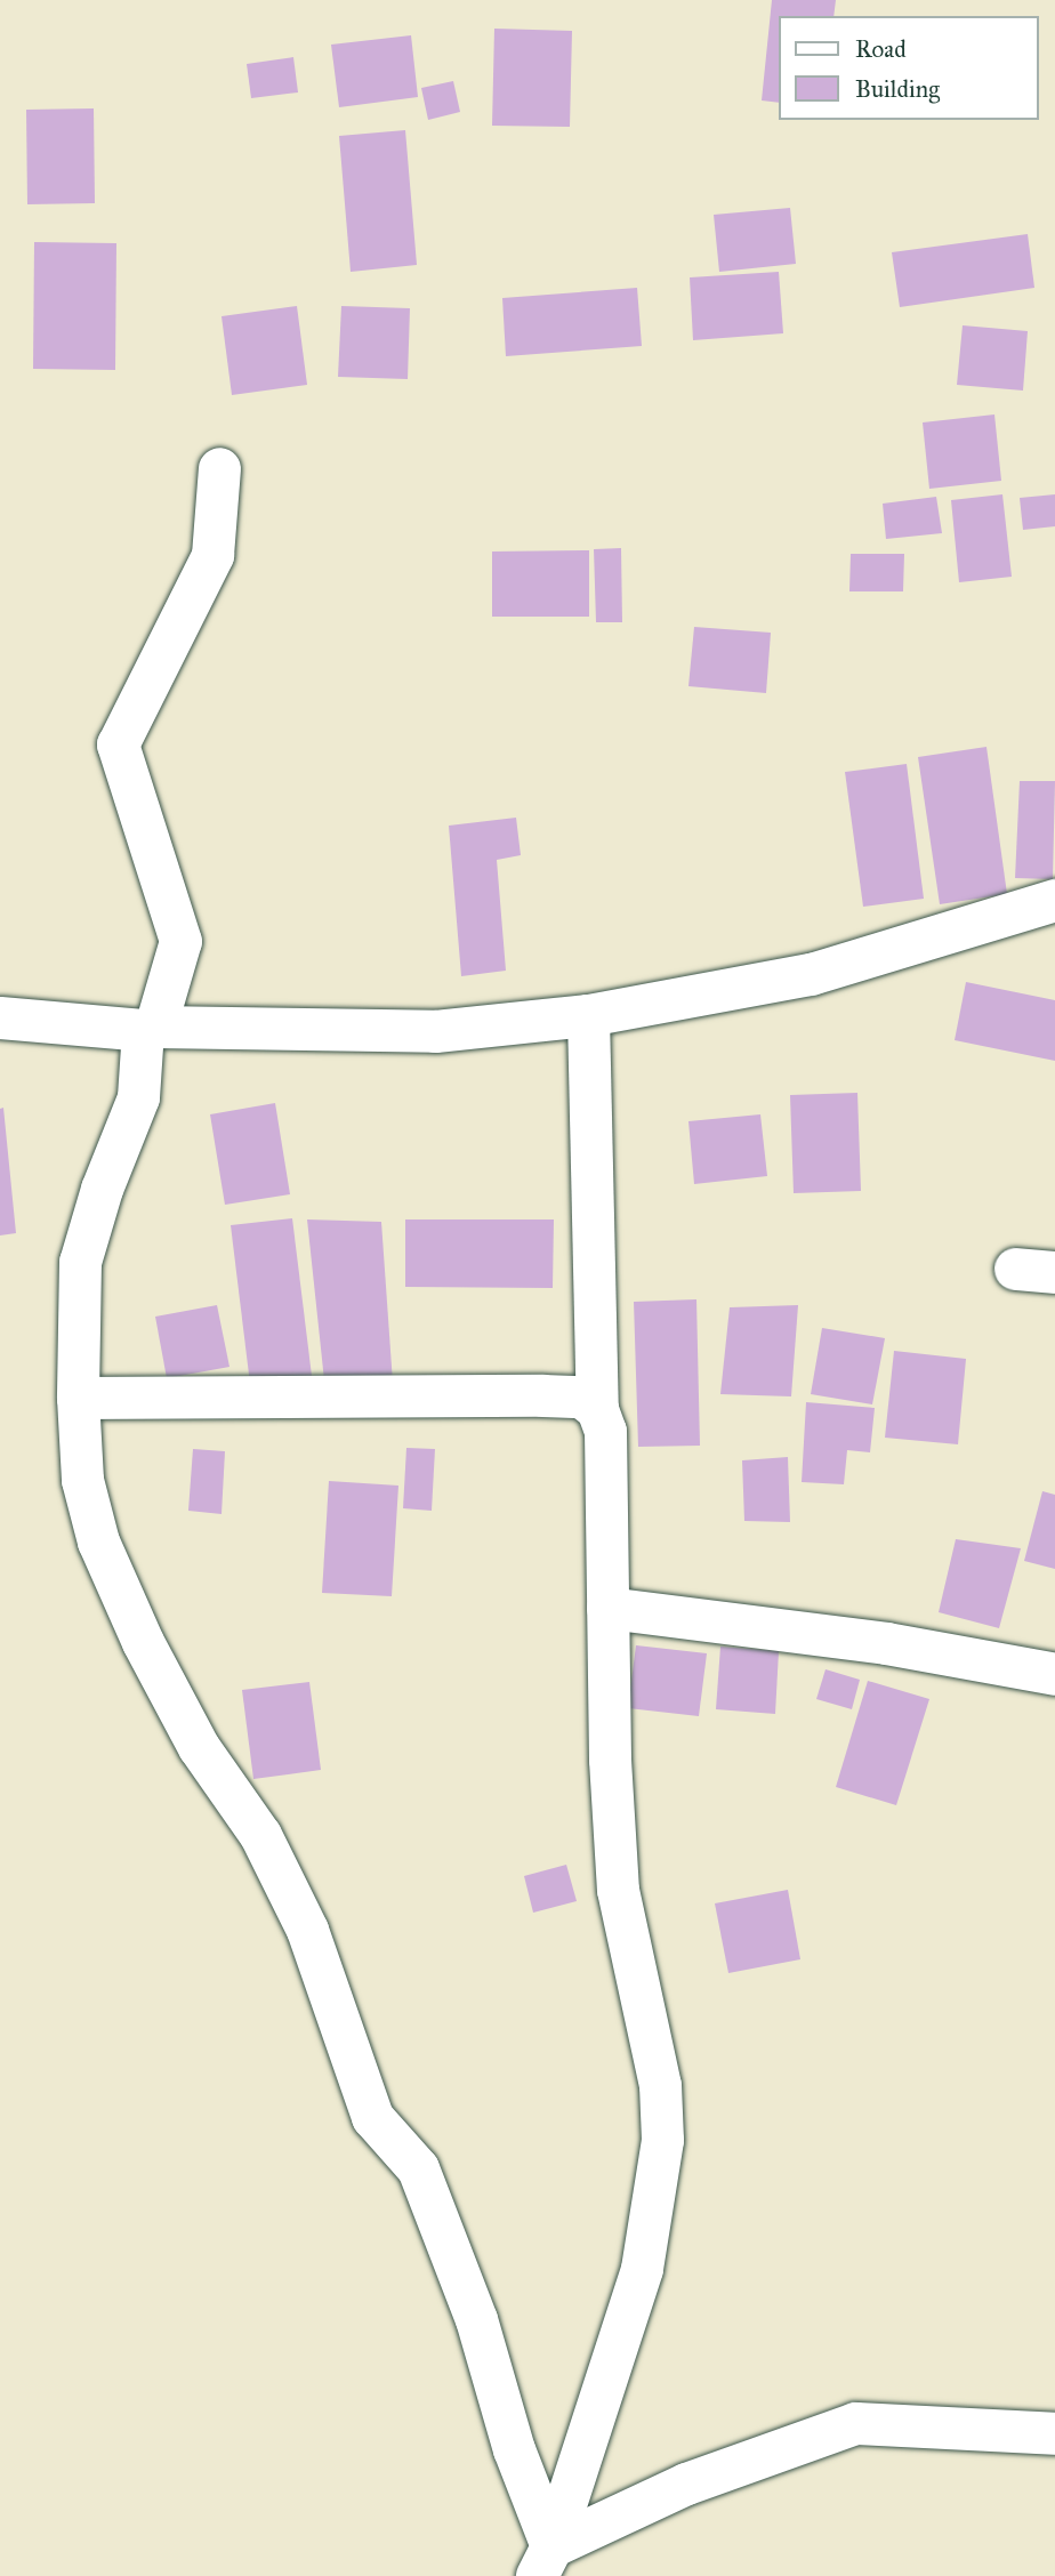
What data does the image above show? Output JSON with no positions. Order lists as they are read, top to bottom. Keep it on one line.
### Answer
{"legend":["Road","Building"]}
